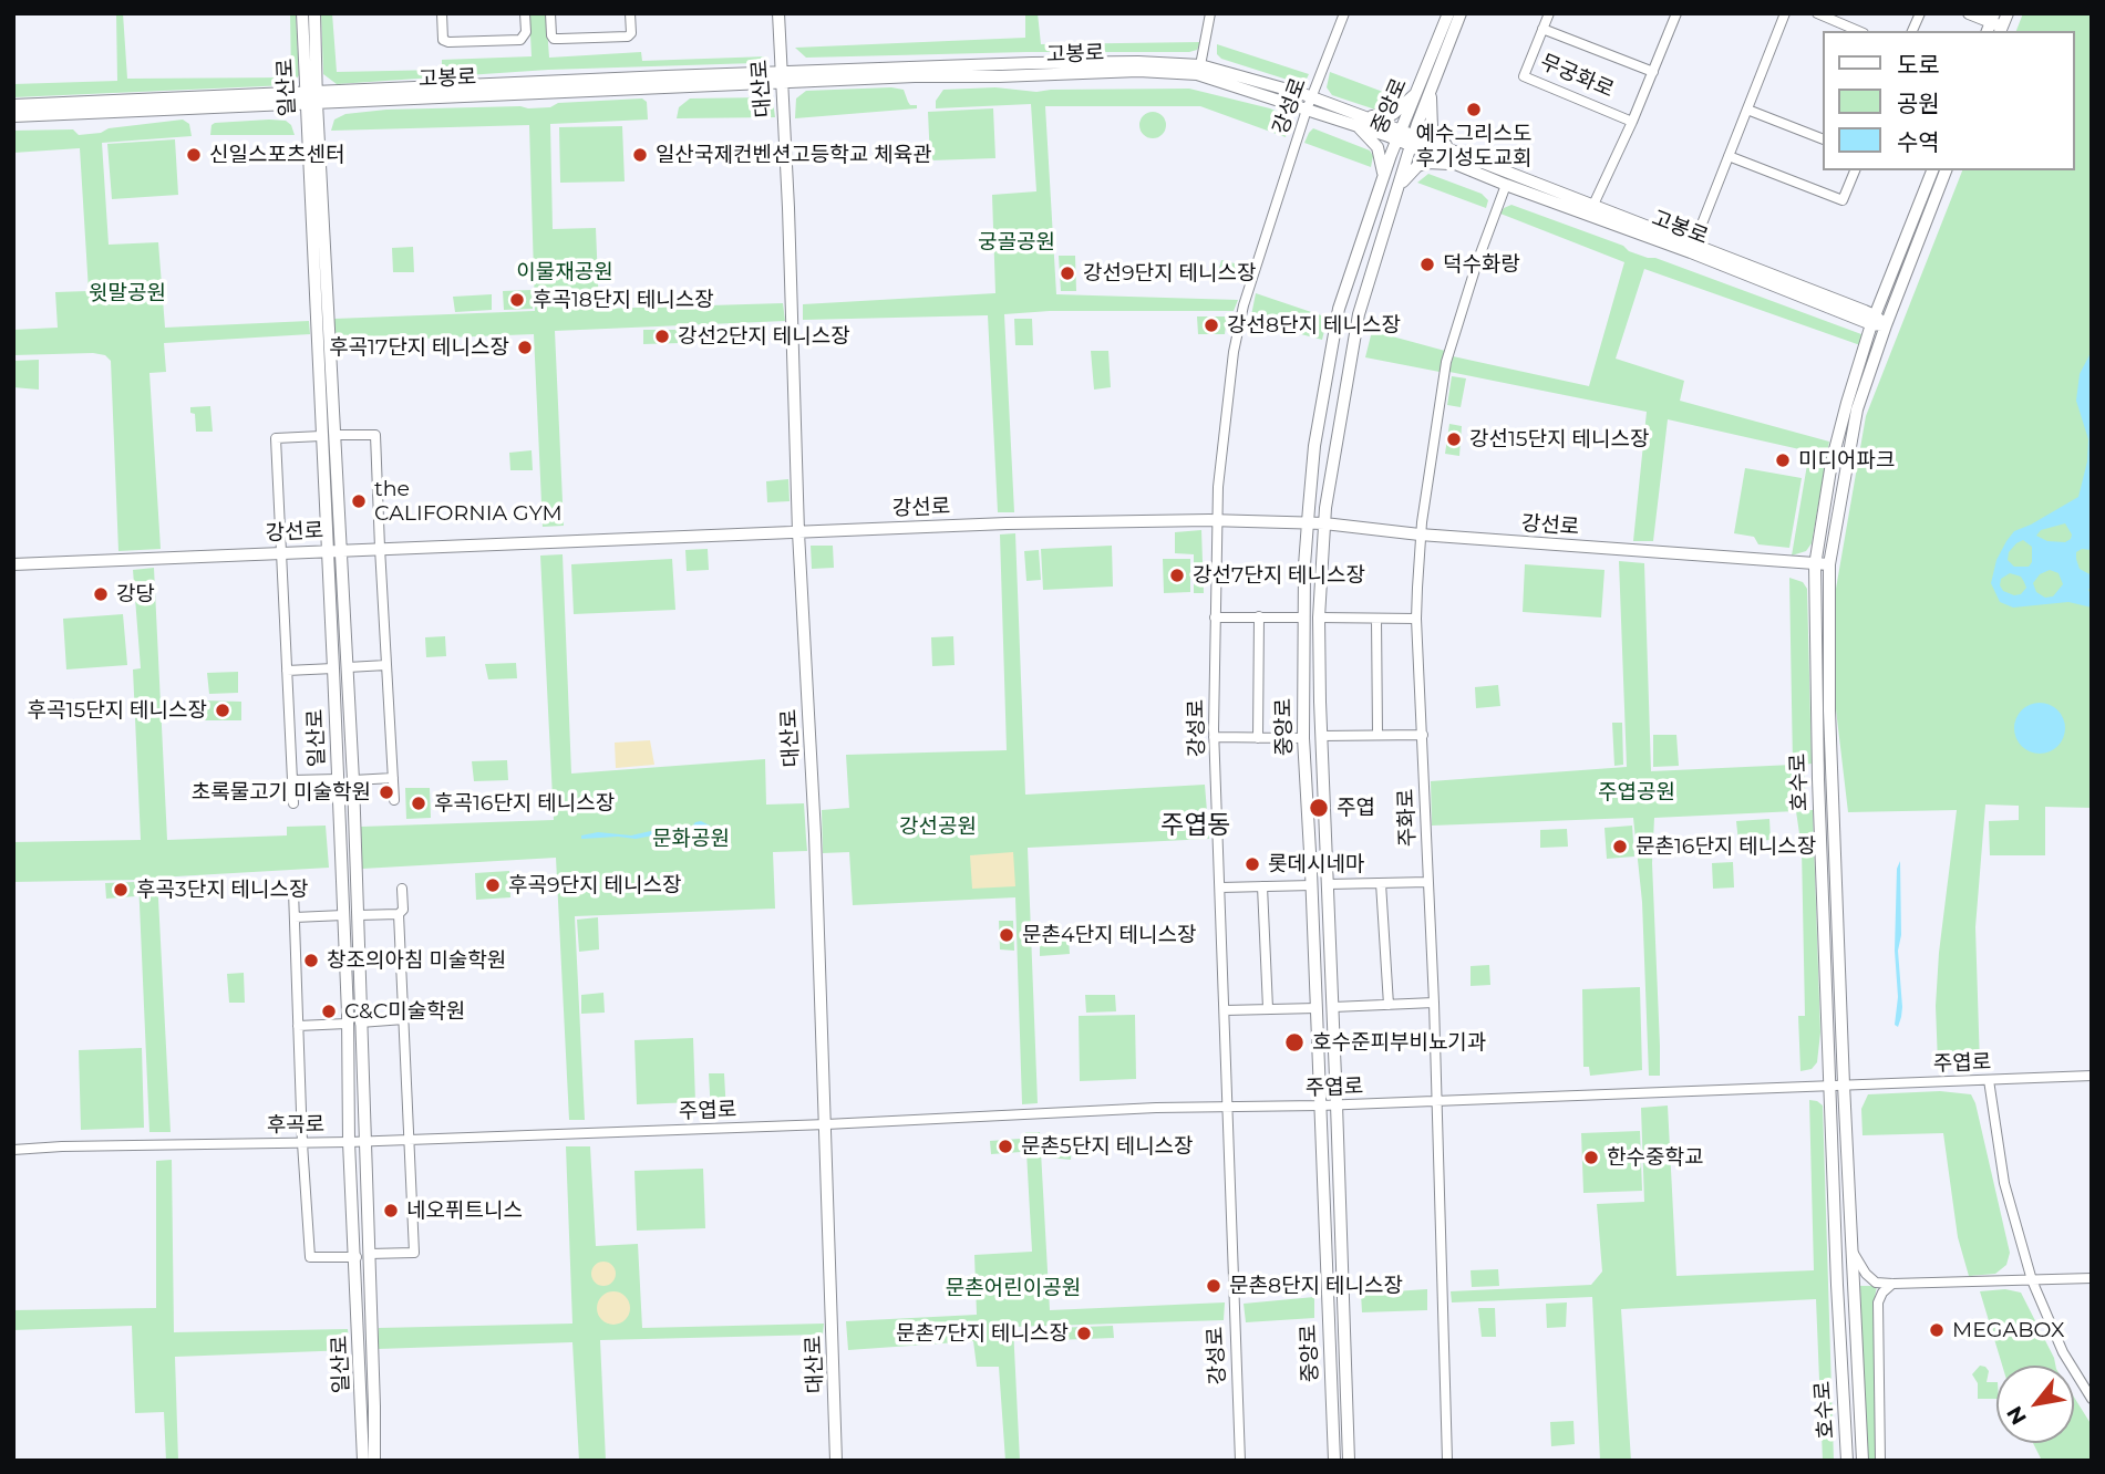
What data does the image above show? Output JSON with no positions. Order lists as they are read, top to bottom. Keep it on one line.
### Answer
{"streets":{"main road":["고봉로","일산로","대산로","중앙로","강선로","호수로"],"street":["무궁화로","강성로","주화로","주엽로","후곡로"]},"crossings":[["고봉로","일산로"],["고봉로","대산로"],["고봉로","강성로"],["고봉로","중앙로"],["고봉로","호수로"],["고봉로","주화로"],["일산로","강선로"],["일산로","후곡로"],["대산로","강선로"],["대산로","주엽로"],["강성로","강선로"],["강성로","주엽로"],["중앙로","강선로"],["중앙로","주엽로"],["강선로","호수로"],["강선로","주화로"],["호수로","주엽로"],["주화로","주엽로"],["주엽로","후곡로"]],"districts":["주엽동"],"parks":["궁골공원","이물재공원","윗말공원","주엽공원","강선공원","문화공원","문촌어린이공원"],"places":["예수그리스도 후기성도교회","신일스포츠센터","일산국제컨벤션고등학교 체육관","덕수화랑","강선9단지 테니스장","후곡18단지 테니스장","강선8단지 테니스장","강선2단지 테니스장","후곡17단지 테니스장","강선15단지 테니스장","미디어파크","the CALIFORNIA GYM","강선7단지 테니스장","강당","후곡15단지 테니스장","초록물고기 미술학원","후곡16단지 테니스장","주엽","문촌16단지 테니스장","롯데시네마","후곡9단지 테니스장","후곡3단지 테니스장","문촌4단지 테니스장","창조의아침 미술학원","C&C미술학원","호수준피부비뇨기과","문촌5단지 테니스장","한수중학교","네오퓌트니스","문촌8단지 테니스장","MEGABOX","문촌7단지 테니스장"],"legend":["도로","공원","수역"],"north":"bottom left"}
